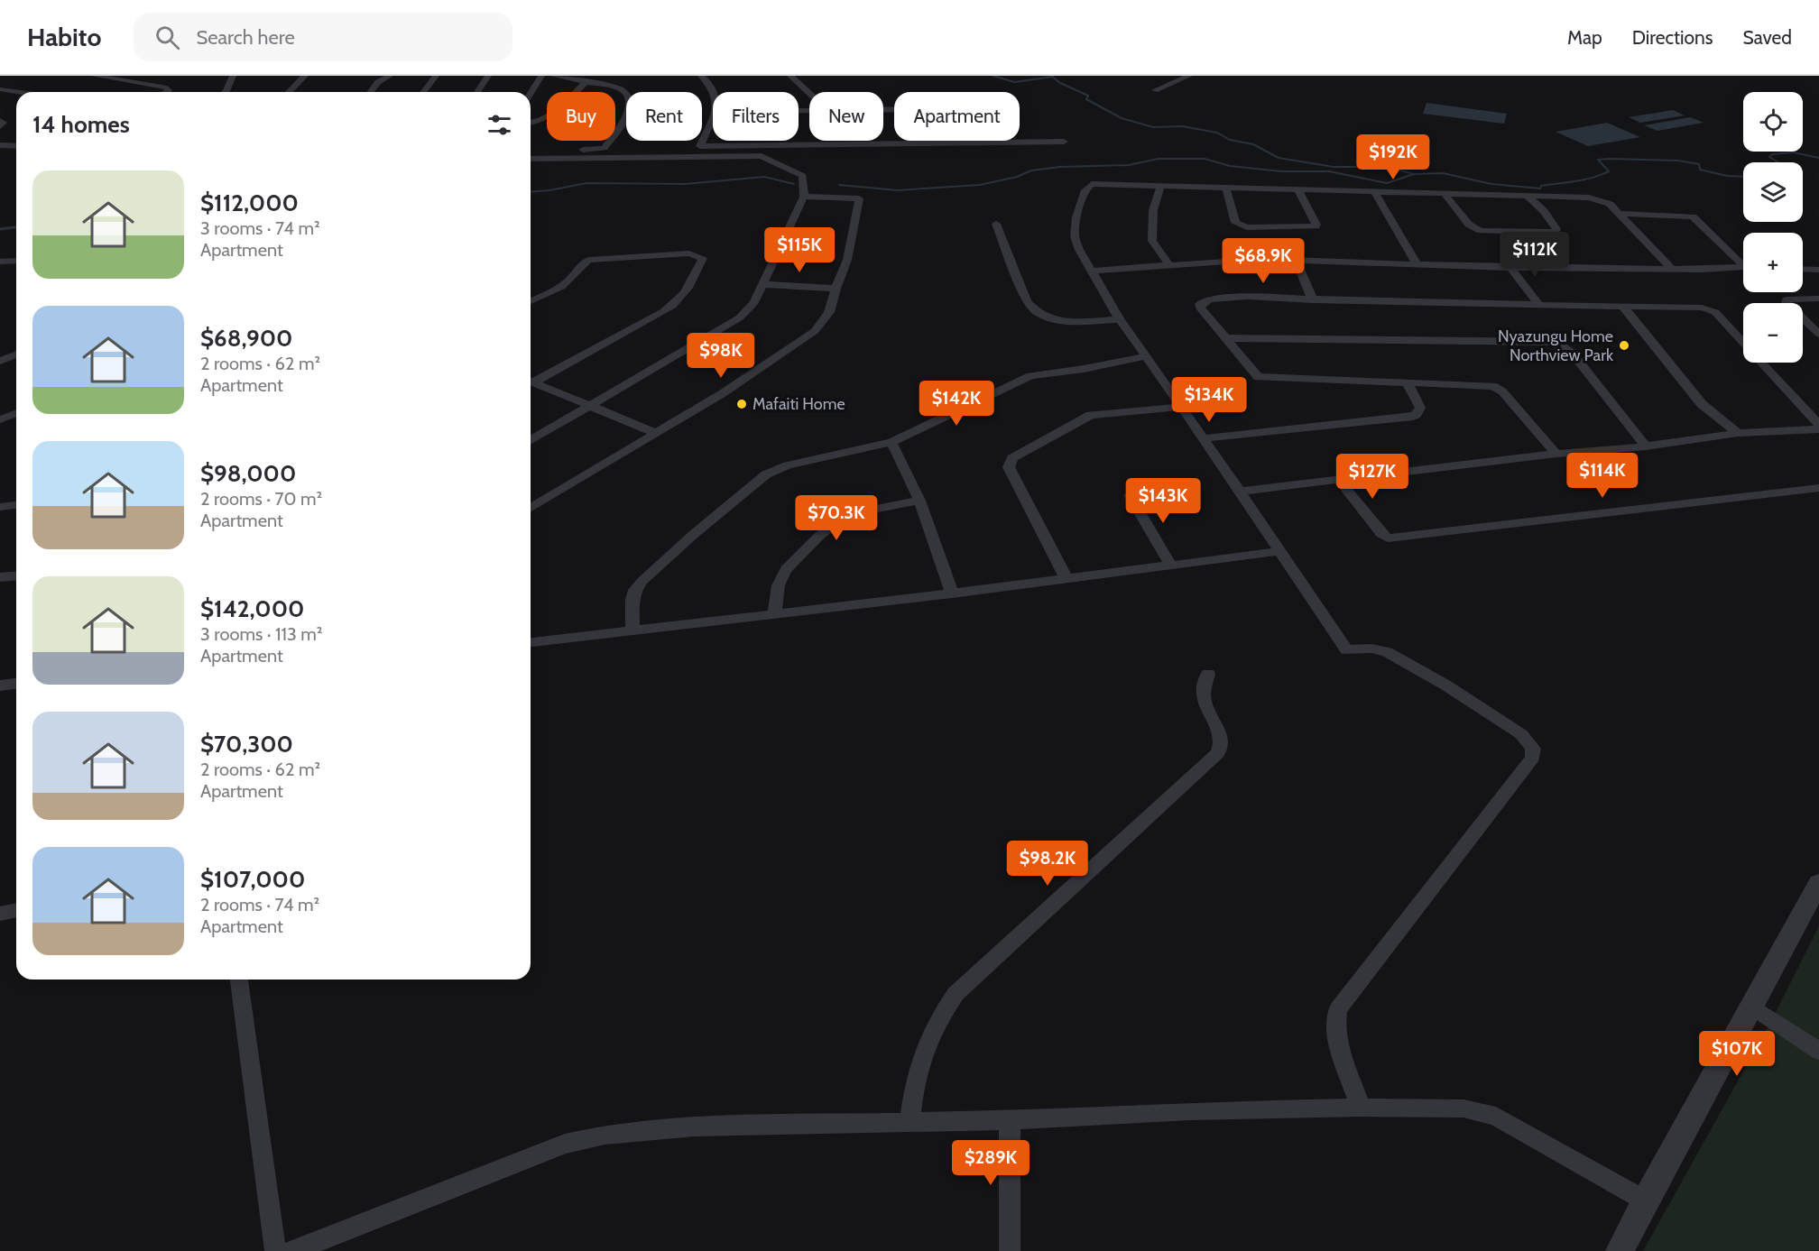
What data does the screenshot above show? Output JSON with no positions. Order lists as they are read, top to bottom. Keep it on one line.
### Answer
{"places":["Nyazungu Home Northview Park","Mafaiti Home"],"page":{"header":"Habito","search":"Search here","nav":["Map","Directions","Saved"],"map_buttons":["+","−"],"chip":["Buy","Rent","Filters","New","Apartment"],"heading":"14 homes","price":["$192K","$115K","$112K","$68.9K","$98K","$134K","$142K","$114K","$127K","$143K","$70.3K","$98.2K","$107K","$289K"],"list":[{"name":"$112,000","note":"3 rooms · 74 m² · Apartment"},{"name":"$68,900","note":"2 rooms · 62 m² · Apartment"},{"name":"$98,000","note":"2 rooms · 70 m² · Apartment"},{"name":"$142,000","note":"3 rooms · 113 m² · Apartment"},{"name":"$70,300","note":"2 rooms · 62 m² · Apartment"},{"name":"$107,000","note":"2 rooms · 74 m² · Apartment"}]}}
